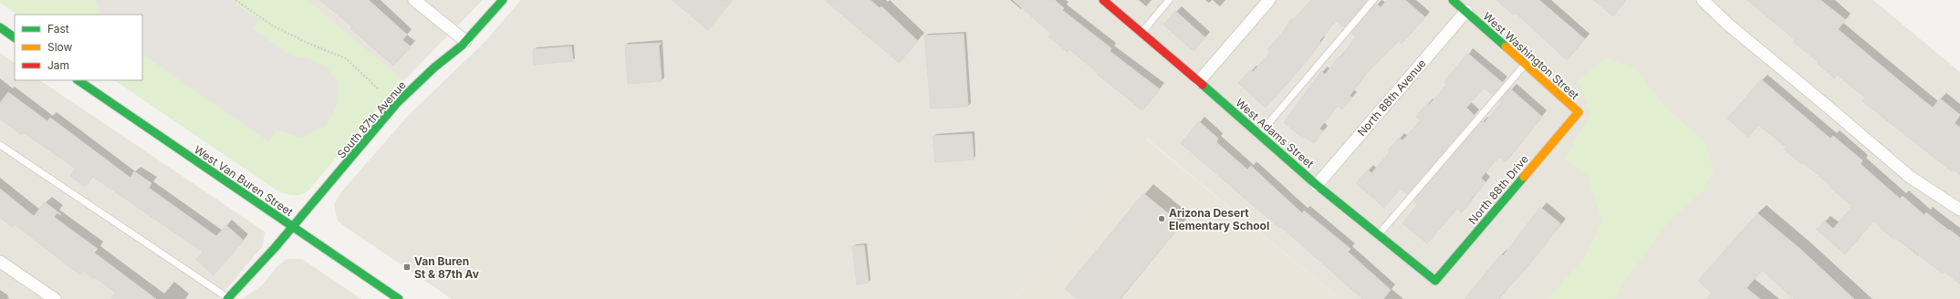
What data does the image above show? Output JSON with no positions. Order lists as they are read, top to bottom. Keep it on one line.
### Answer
{"streets":{"street":["West Washington Street","North 88th Avenue","South 87th Avenue","West Adams Street","West Van Buren Street","North 88th Drive"]},"crossings":[["West Washington Street","North 88th Avenue"],["West Washington Street","North 88th Drive"],["North 88th Avenue","West Adams Street"],["South 87th Avenue","West Van Buren Street"],["West Adams Street","North 88th Drive"]],"places":{"other":["Arizona Desert Elementary School"],"transit":["Van Buren St & 87th Av"]},"legend":["Fast","Slow","Jam"]}
